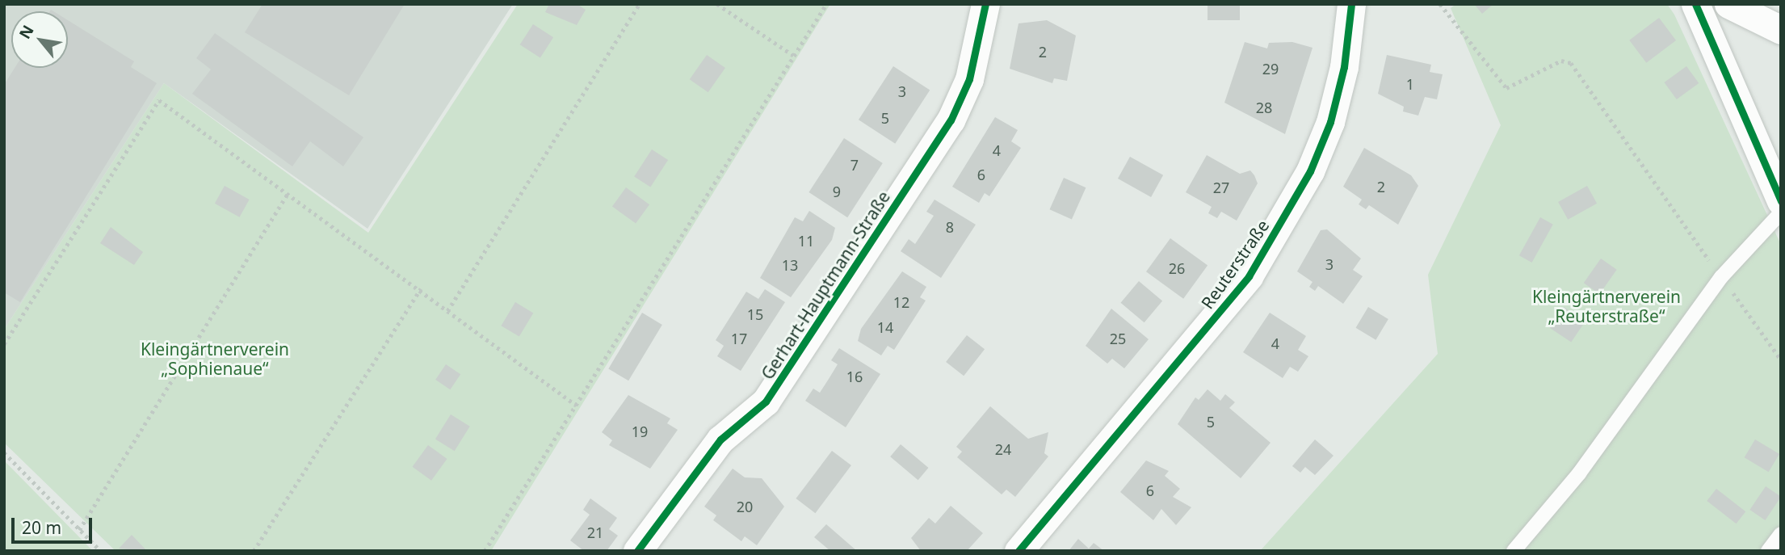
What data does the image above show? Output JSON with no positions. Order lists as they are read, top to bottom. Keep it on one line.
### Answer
{"streets":{"street":["Reuterstraße","Gerhart-Hauptmann-Straße"]},"parks":["Kleingärtnerverein „Reuterstraße“","Kleingärtnerverein „Sophienaue“"],"house_numbers":["2","29","1","3","28","5","4","7","6","2","27","9","8","11","3","13","26","12","15","14","17","25","4","16","5","19","24","6","20","21"],"scale_bar":"20 m","north":"top left"}
